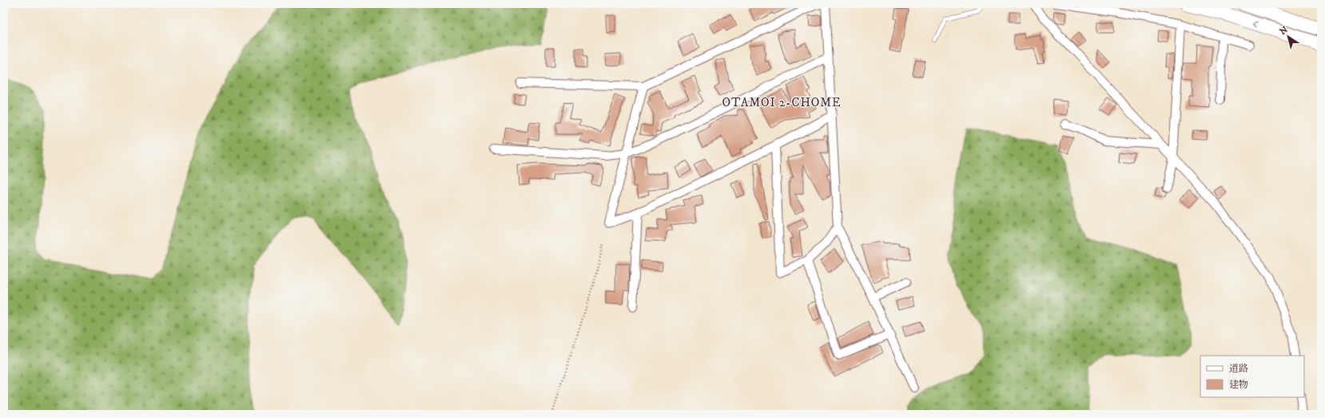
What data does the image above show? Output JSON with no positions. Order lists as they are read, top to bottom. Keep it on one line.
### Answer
{"districts":["OTAMOI 2-CHOME"],"legend":["道路","建物"],"north":"top left"}
